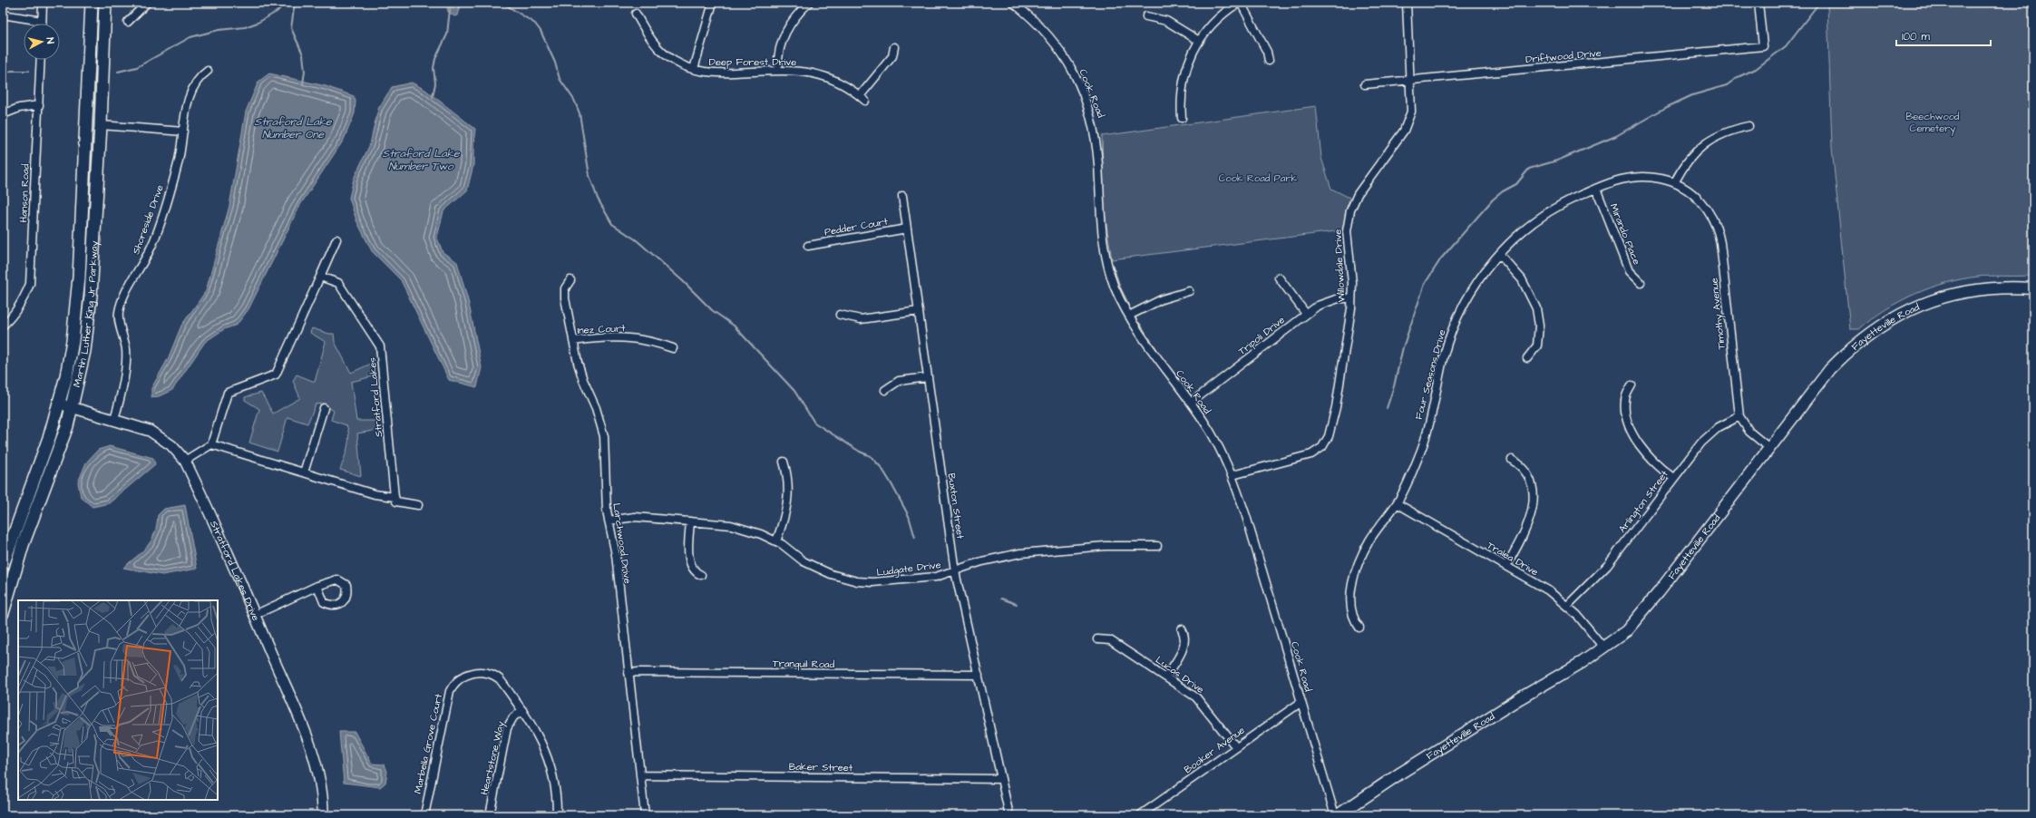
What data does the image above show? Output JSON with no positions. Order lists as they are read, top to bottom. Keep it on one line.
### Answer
{"streets":{"main road":["Martin Luther King Jr Parkway","Fayetteville Road"],"street":["Driftwood Drive","Deep Forest Drive","Cook Road","Hanson Road","Shoreside Drive","Pedder Court","Mirando Place","Willowdale Drive","Timothy Avenue","Inez Court","Tripoli Drive","Four Seasons Drive","Stratford Lakes","Arlington Street","Buxton Street","Larchwood Drive","Tralea Drive","Ludgate Drive","Stratford Lakes Drive","Tranquil Road","Lucas Drive","Marbella Grove Court","Booker Avenue","Heartstone Way","Baker Street"]},"crossings":[["Driftwood Drive","Willowdale Drive"],["Cook Road","Willowdale Drive"],["Cook Road","Fayetteville Road"],["Cook Road","Tripoli Drive"],["Cook Road","Booker Avenue"],["Shoreside Drive","Stratford Lakes Drive"],["Pedder Court","Buxton Street"],["Mirando Place","Four Seasons Drive"],["Willowdale Drive","Tripoli Drive"],["Martin Luther King Jr Parkway","Stratford Lakes Drive"],["Timothy Avenue","Fayetteville Road"],["Timothy Avenue","Four Seasons Drive"],["Timothy Avenue","Arlington Street"],["Fayetteville Road","Tralea Drive"],["Inez Court","Larchwood Drive"],["Four Seasons Drive","Tralea Drive"],["Arlington Street","Tralea Drive"],["Buxton Street","Ludgate Drive"],["Buxton Street","Tranquil Road"],["Buxton Street","Baker Street"],["Larchwood Drive","Ludgate Drive"],["Larchwood Drive","Tranquil Road"],["Larchwood Drive","Baker Street"],["Lucas Drive","Booker Avenue"],["Marbella Grove Court","Heartstone Way"]],"water":["Straford Lake Number One","Straford Lake Number Two"],"parks":["Beechwood Cemetery","Cook Road Park"],"scale_bar":"100 m","north":"right"}
